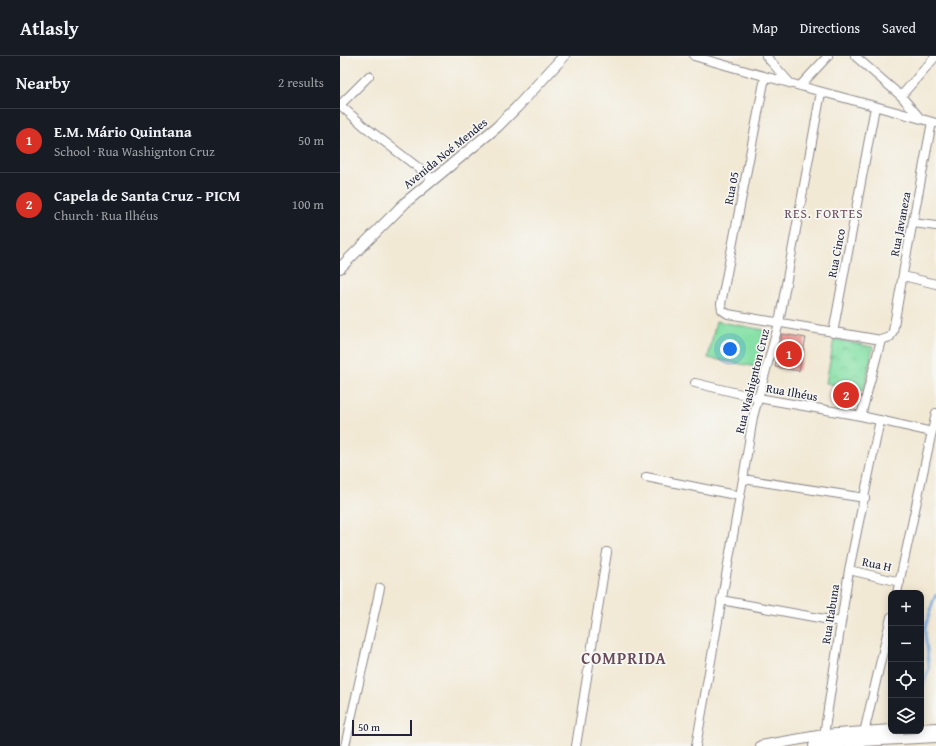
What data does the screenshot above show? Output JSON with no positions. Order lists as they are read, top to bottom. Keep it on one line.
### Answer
{"streets":{"street":["Avenida Noé Mendes","Rua 05","Rua Javaneza","Rua Cinco","Rua Washignton Cruz","Rua Ilhéus","Rua H","Rua Itabuna"]},"crossings":[["Rua 05","Rua Washignton Cruz"],["Rua Washignton Cruz","Rua Ilhéus"],["Rua Ilhéus","Rua Itabuna"],["Rua H","Rua Itabuna"]],"districts":["RES. FORTES","COMPRIDA"],"scale_bar":"50 m","page":{"header":"Atlasly","nav":["Map","Directions","Saved"],"heading":["Nearby","2 results"],"list":[{"mark":"1","name":"E.M. Mário Quintana","note":"School · Rua Washignton Cruz","value":"50 m"},{"mark":"2","name":"Capela de Santa Cruz - PICM","note":"Church · Rua Ilhéus","value":"100 m"}],"pins":["1","2"],"map_buttons":["+","−"],"scale":"50 m"}}
